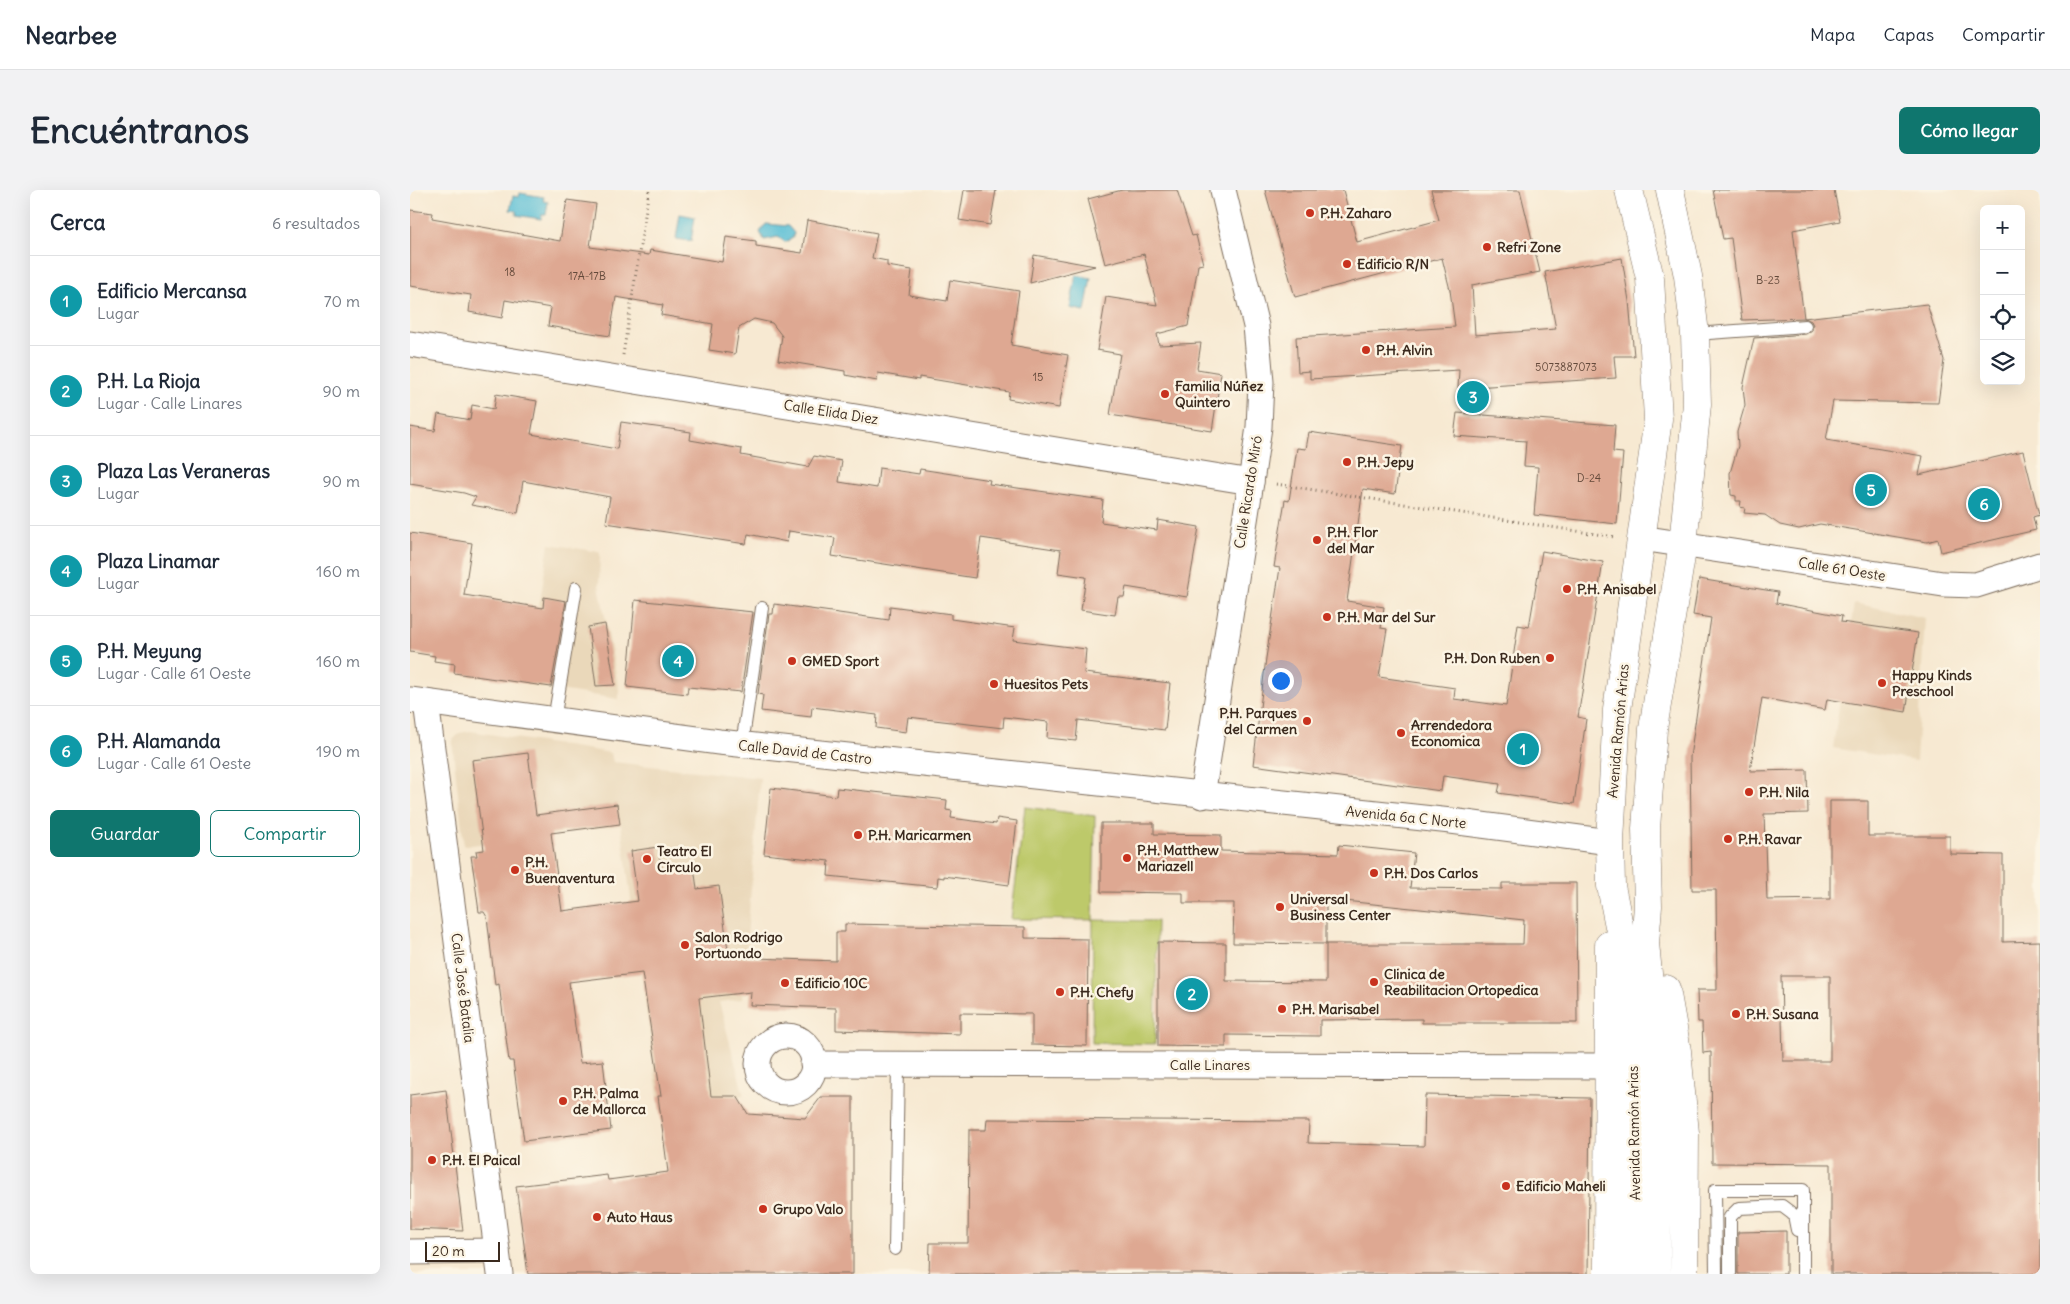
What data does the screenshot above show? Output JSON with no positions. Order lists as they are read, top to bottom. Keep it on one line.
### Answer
{"streets":{"main road":["Avenida Ramón Arias"],"street":["Calle Elida Diez","Calle Ricardo Miró","Calle 61 Oeste","Calle David de Castro","Avenida 6a C Norte","Calle José Batalia","Calle Linares"]},"crossings":[["Calle Elida Diez","Calle Ricardo Miró"],["Calle Ricardo Miró","Calle David de Castro"],["Calle Ricardo Miró","Avenida 6a C Norte"],["Calle 61 Oeste","Avenida Ramón Arias"],["Avenida Ramón Arias","Avenida 6a C Norte"],["Calle David de Castro","Avenida 6a C Norte"],["Calle David de Castro","Calle José Batalia"]],"places":["P.H. Zaharo","Refri Zone","Edificio R/N","P.H. Alvin","Familia Núñez Quintero","P.H. Jepy","P.H. Flor del Mar","P.H. Anisabel","P.H. Mar del Sur","P.H. Don Ruben","GMED Sport","Happy Kinds Preschool","Huesitos Pets","P.H. Parques del Carmen","Arrendedora Economica","P.H. Nila","P.H. Maricarmen","P.H. Ravar","P.H. Matthew Mariazell","Teatro El Círculo","P.H. Buenaventura","P.H. Dos Carlos","Universal Business Center","Salon Rodrigo Portuondo","Clinica de Reabilitacion Ortopedica","Edificio 10C","P.H. Chefy","P.H. Marisabel","P.H. Susana","P.H. Palma de Mallorca","P.H. El Paical","Edificio Maheli","Grupo Valo","Auto Haus"],"house_numbers":["18","17A-17B","B-23","5073887073","15","D-24"],"scale_bar":"20 m","page":{"header":"Nearbee","nav":["Mapa","Capas","Compartir"],"buttons":["Cómo llegar",["Guardar","Compartir"]],"title":"Encuéntranos","heading":["Cerca","6 resultados"],"map_buttons":["+","−"],"list":[{"mark":"1","name":"Edificio Mercansa","note":"Lugar","value":"70 m"},{"mark":"2","name":"P.H. La Rioja","note":"Lugar · Calle Linares","value":"90 m"},{"mark":"3","name":"Plaza Las Veraneras","note":"Lugar","value":"90 m"},{"mark":"4","name":"Plaza Linamar","note":"Lugar","value":"160 m"},{"mark":"5","name":"P.H. Meyung","note":"Lugar · Calle 61 Oeste","value":"160 m"},{"mark":"6","name":"P.H. Alamanda","note":"Lugar · Calle 61 Oeste","value":"190 m"}],"pins":["3","5","6","4","1","2"],"scale":"20 m"}}
